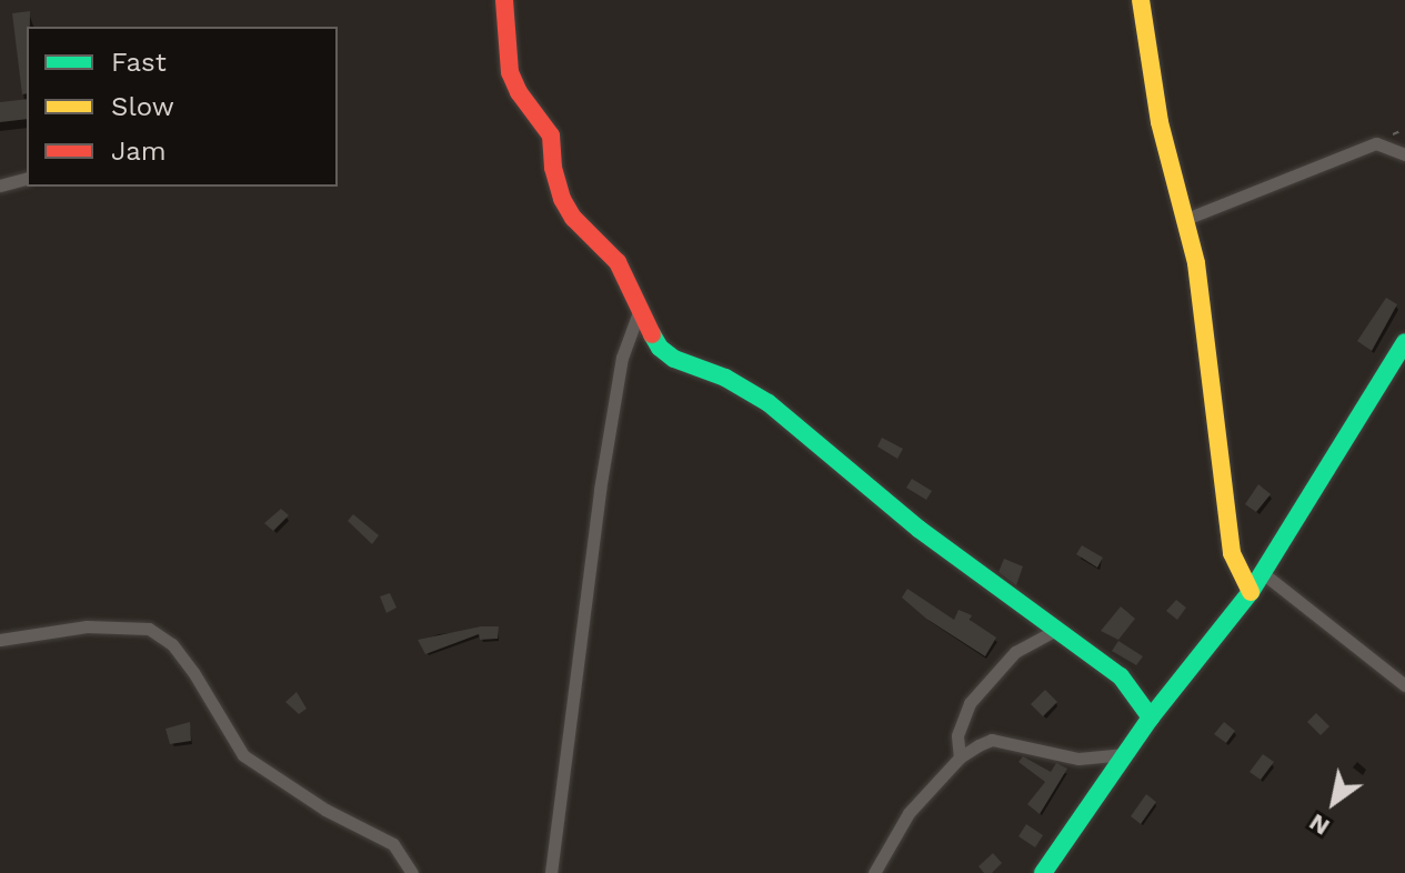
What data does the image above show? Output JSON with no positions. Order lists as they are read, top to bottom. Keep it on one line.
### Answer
{"legend":["Fast","Slow","Jam"],"north":"bottom left"}
